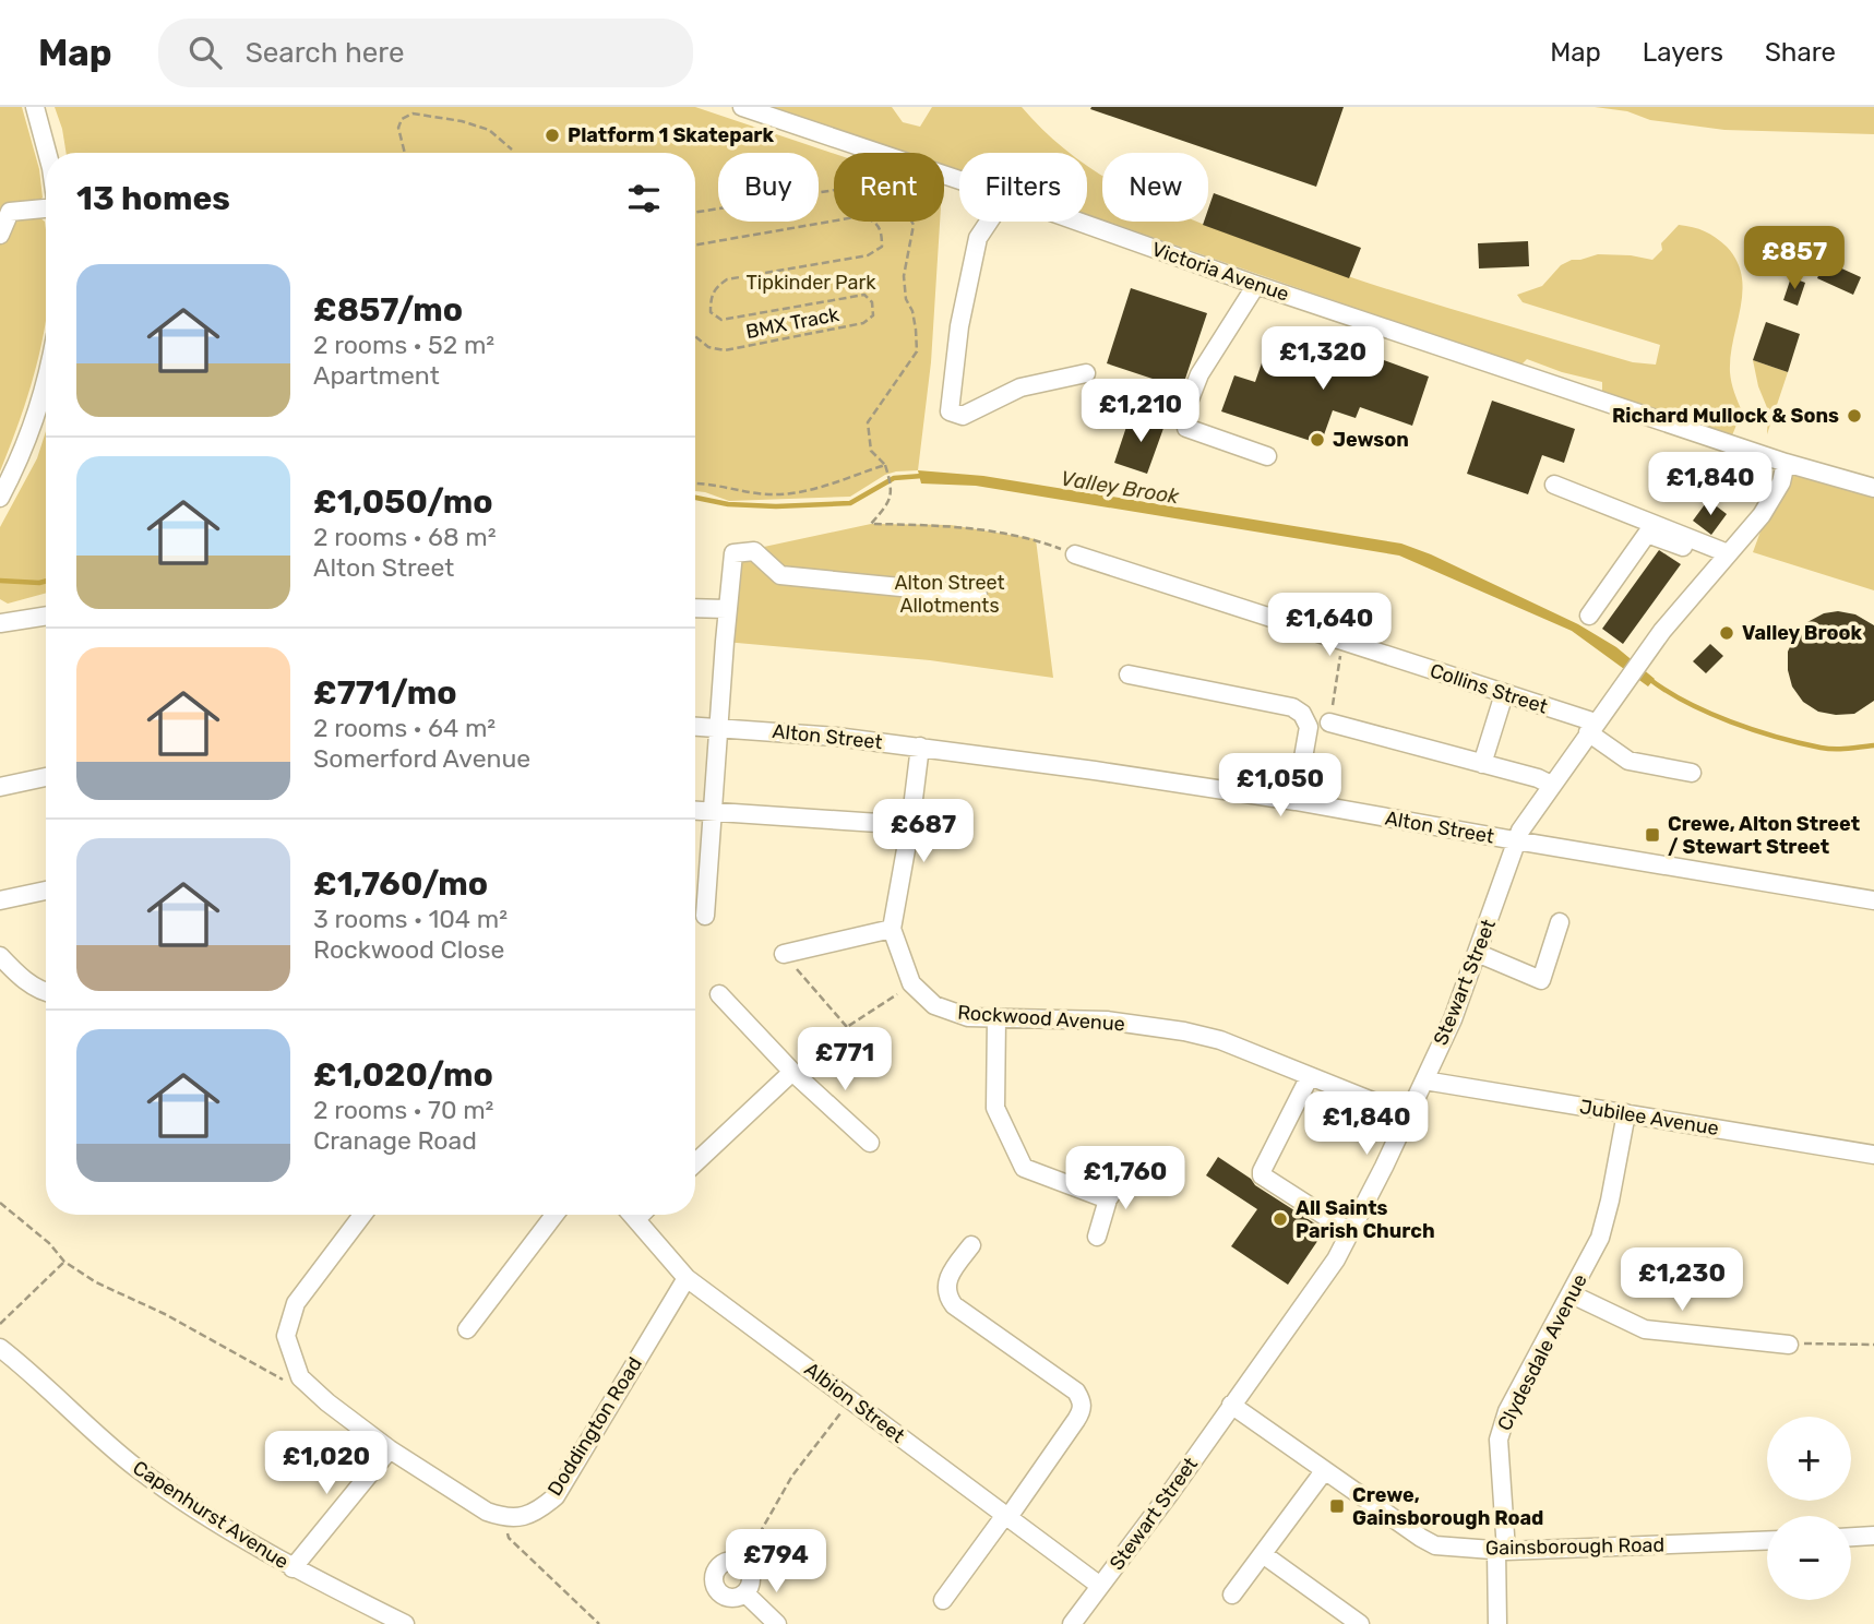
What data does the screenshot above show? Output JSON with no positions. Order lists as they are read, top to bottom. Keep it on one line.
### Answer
{"streets":{"street":["Victoria Avenue","Collins Street","Alton Street","Stewart Street","Rockwood Avenue","Jubilee Avenue","Clydesdale Avenue","Albion Street","Doddington Road","Capenhurst Avenue","Gainsborough Road"],"path":["BMX Track"]},"crossings":[["Victoria Avenue","Stewart Street"],["Collins Street","Stewart Street"],["Alton Street","Stewart Street"],["Alton Street","Rockwood Avenue"],["Stewart Street","Rockwood Avenue"],["Stewart Street","Jubilee Avenue"],["Stewart Street","Albion Street"],["Stewart Street","Gainsborough Road"],["Jubilee Avenue","Clydesdale Avenue"],["Clydesdale Avenue","Gainsborough Road"],["Albion Street","Doddington Road"]],"water":["Valley Brook"],"parks":["Tipkinder Park","Alton Street Allotments"],"places":{"other":["Platform 1 Skatepark","Richard Mullock & Sons","Jewson","Valley Brook","All Saints Parish Church"],"transit":["Crewe, Alton Street / Stewart Street","Crewe, Gainsborough Road"]},"page":{"header":"Map","search":"Search here","nav":["Map","Layers","Share"],"chip":["Buy","Rent","Filters","New"],"heading":"13 homes","price":["£857","£1,320","£1,210","£1,840","£1,640","£1,050","£687","£771","£1,840","£1,760","£1,230","£1,020","£794"],"list":[{"name":"£857/mo","note":"2 rooms · 52 m² · Apartment"},{"name":"£1,050/mo","note":"2 rooms · 68 m² · Alton Street"},{"name":"£771/mo","note":"2 rooms · 64 m² · Somerford Avenue"},{"name":"£1,760/mo","note":"3 rooms · 104 m² · Rockwood Close"},{"name":"£1,020/mo","note":"2 rooms · 70 m² · Cranage Road"}],"map_buttons":["+","−"]}}
